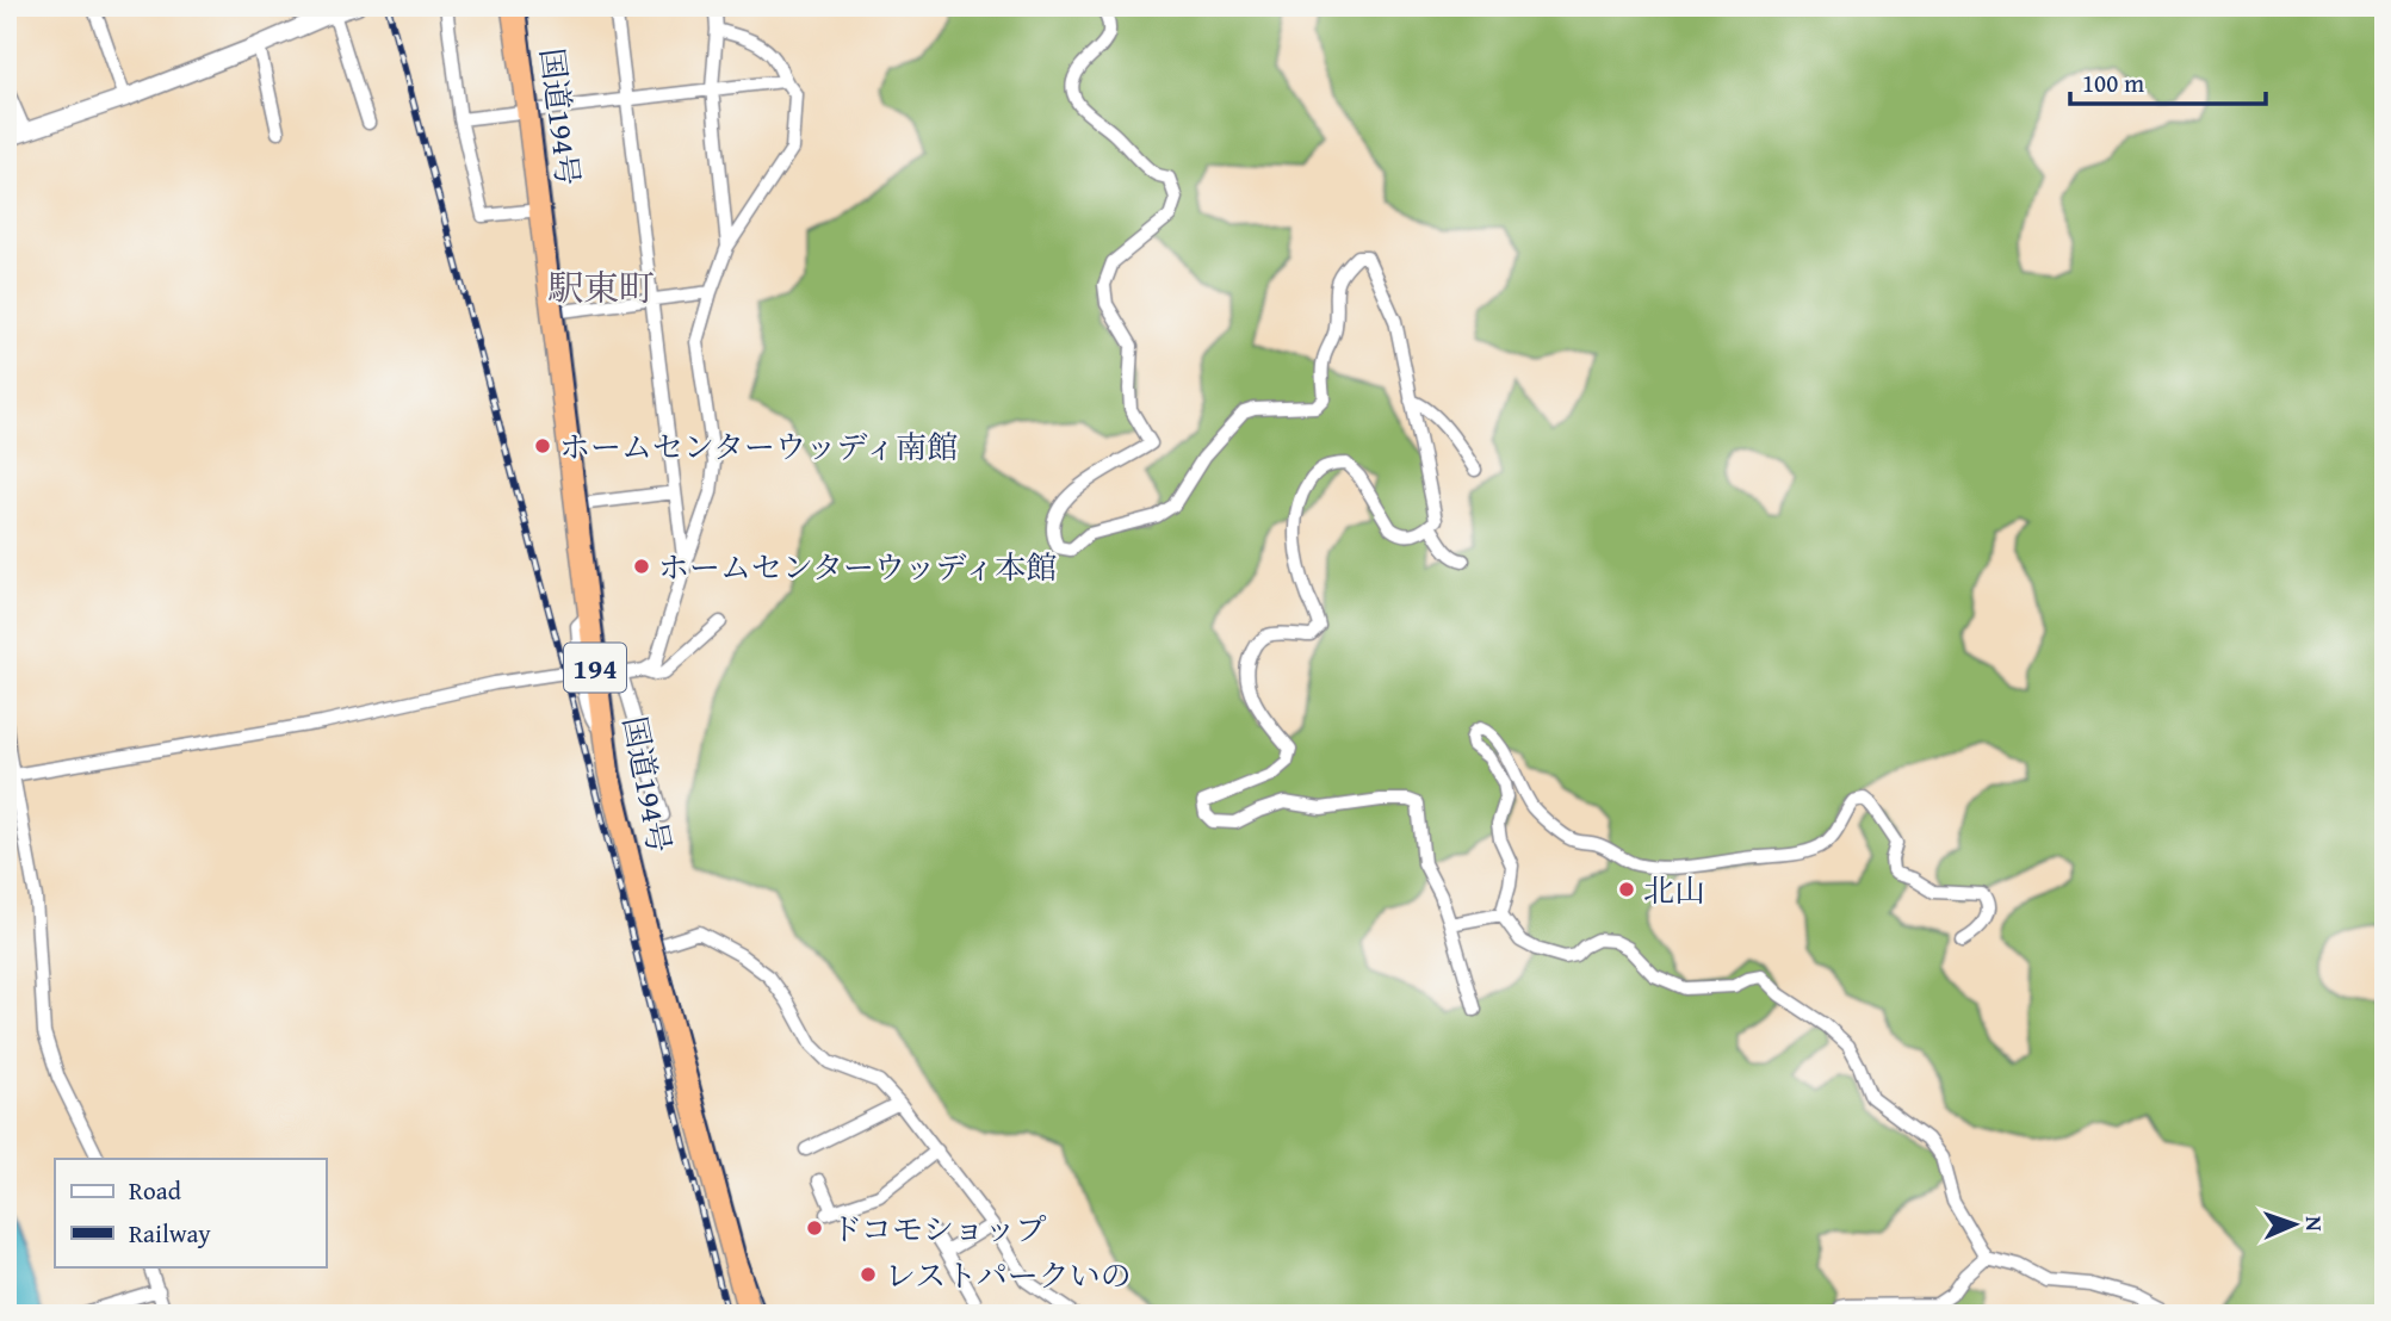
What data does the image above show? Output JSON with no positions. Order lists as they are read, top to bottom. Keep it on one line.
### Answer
{"streets":{"highway":["国道194号","194"]},"districts":["駅東町"],"places":["ホームセンターウッディ南館","ホームセンターウッディ本館","北山","ドコモショップ","レストパークいの"],"legend":["Road","Railway"],"scale_bar":"100 m","north":"right"}
